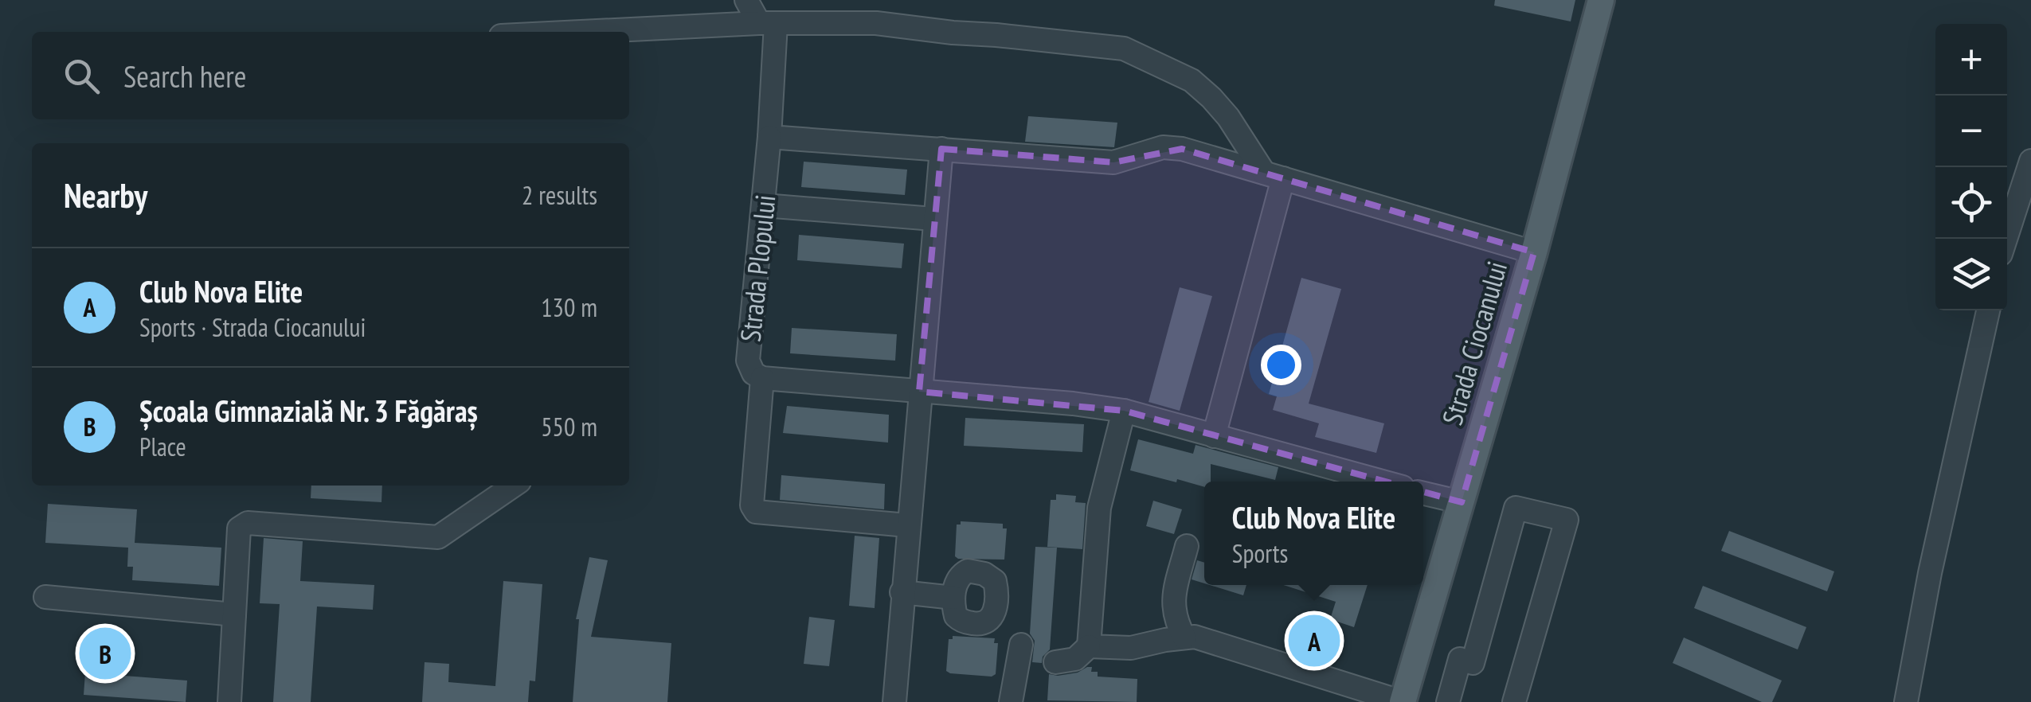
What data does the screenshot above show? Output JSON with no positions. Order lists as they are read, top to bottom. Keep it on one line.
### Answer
{"streets":{"main road":["Strada Ciocanului"],"street":["Strada Plopului"]},"page":{"map_buttons":["+","−"],"search":"Search here","heading":["Nearby","2 results"],"list":[{"mark":"A","name":"Club Nova Elite","note":"Sports · Strada Ciocanului","value":"130 m"},{"mark":"B","name":"Școala Gimnazială Nr. 3 Făgăraș","note":"Place","value":"550 m"}],"popup":["Club Nova Elite","Sports"],"pins":["A","B"]}}
